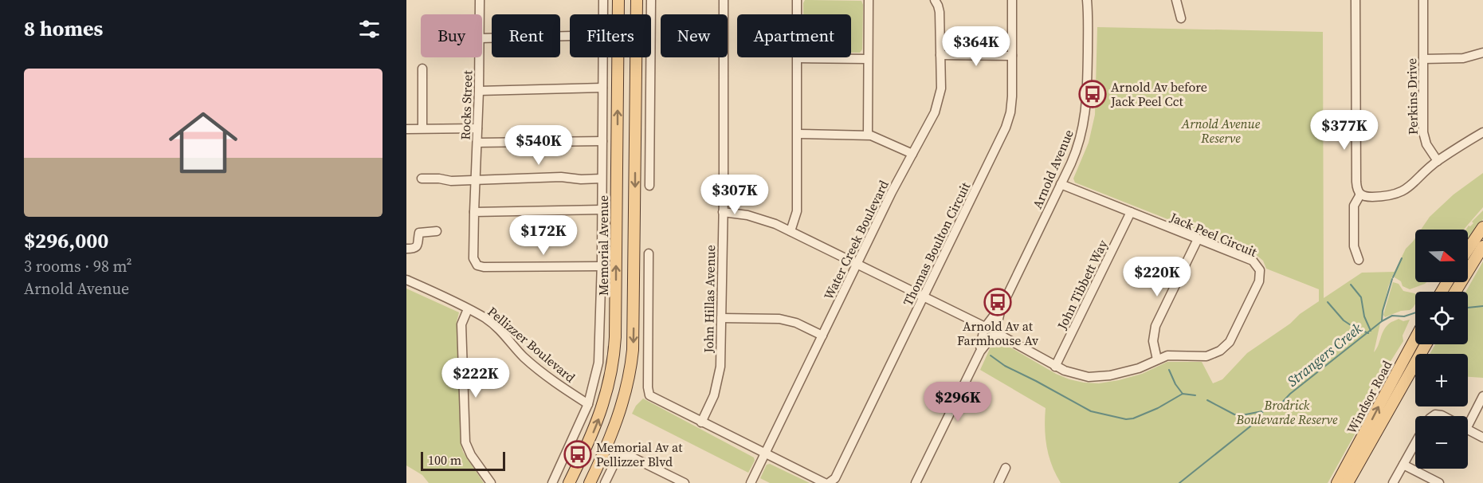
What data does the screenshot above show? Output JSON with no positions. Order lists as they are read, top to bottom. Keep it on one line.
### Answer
{"streets":{"main road":["Memorial Avenue","Windsor Road"],"street":["Perkins Drive","Rocks Street","Arnold Avenue","Jack Peel Circuit","Water Creek Boulevard","Thomas Boulton Circuit","John Tibbett Way","John Hillas Avenue","Pellizzer Boulevard"]},"crossings":[["Arnold Avenue","Jack Peel Circuit"],["Jack Peel Circuit","Water Creek Boulevard"],["Jack Peel Circuit","Thomas Boulton Circuit"],["Jack Peel Circuit","John Tibbett Way"],["Jack Peel Circuit","John Hillas Avenue"]],"water":["Strangers Creek"],"parks":["Arnold Avenue Reserve","Brodrick Boulevarde Reserve"],"places":{"bus stop":["Arnold Av before Jack Peel Cct","Arnold Av at Farmhouse Av","Memorial Av at Pellizzer Blvd"]},"scale_bar":"100 m","north":"right","page":{"heading":"8 homes","chip":["Buy","Rent","Filters","New","Apartment"],"price":["$364K","$377K","$540K","$307K","$172K","$220K","$222K","$296K"],"list":[{"name":"$296,000","note":"3 rooms · 98 m² · Arnold Avenue"}],"map_buttons":["+","−"],"scale":"100 m"}}
